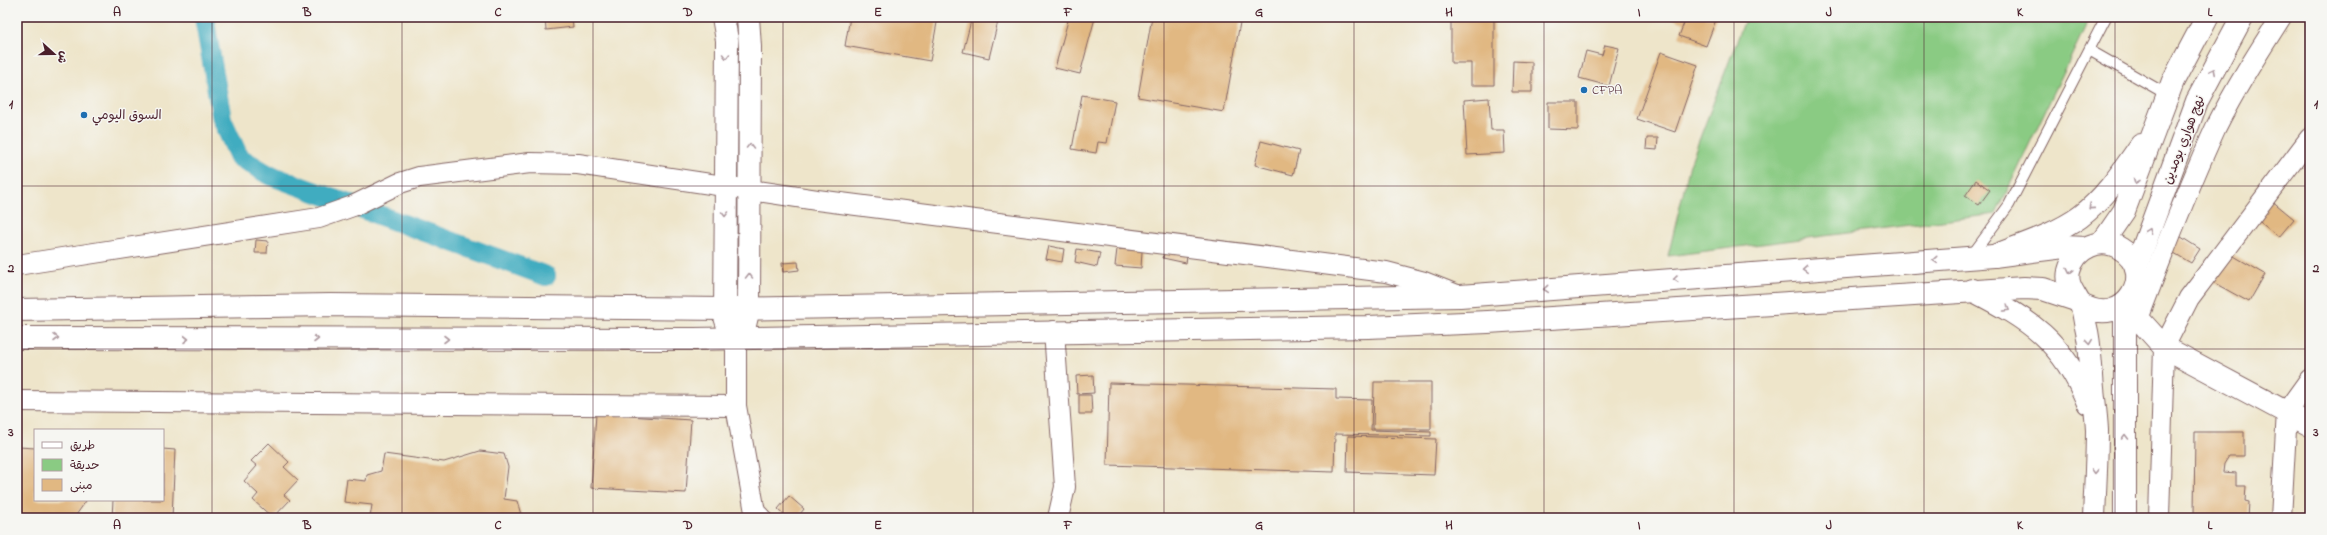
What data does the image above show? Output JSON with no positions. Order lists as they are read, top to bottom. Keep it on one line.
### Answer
{"streets":{"main road":["نهج هواري بومدين"]},"places":["CFPA","السوق اليومي"],"legend":["طريق","حديقة","مبنى"],"north":"right","grid":{"columns":["A","B","C","D","E","F","G","H","I","J","K","L"],"rows":["1","2","3"]}}
